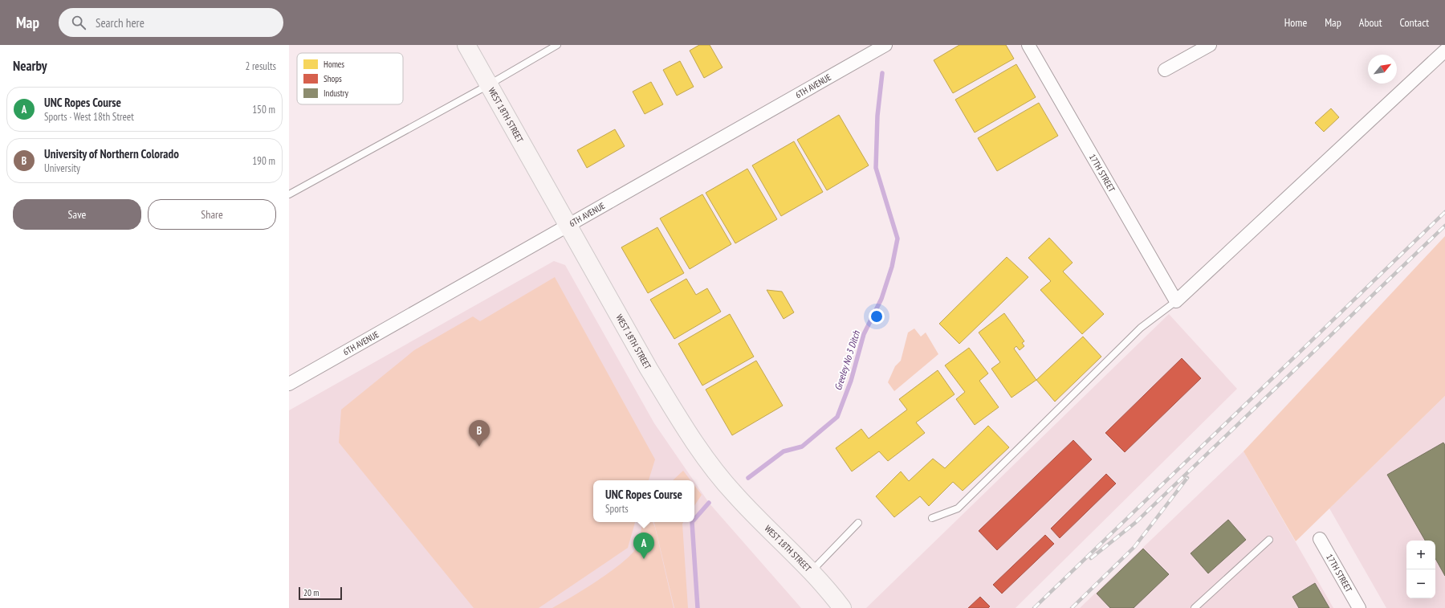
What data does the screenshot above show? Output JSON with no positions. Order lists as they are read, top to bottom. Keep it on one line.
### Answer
{"streets":{"main road":["WEST 18TH STREET"],"street":["6TH AVENUE","17TH STREET"]},"crossings":[["6TH AVENUE","WEST 18TH STREET"]],"water":["Greeley No 3 Ditch"],"legend":["Homes","Shops","Industry"],"scale_bar":"20 m","north":"top right","page":{"header":"Map","search":"Search here","nav":["Home","Map","About","Contact"],"heading":["Nearby","2 results"],"list":[{"mark":"A","name":"UNC Ropes Course","note":"Sports · West 18th Street","value":"150 m"},{"mark":"B","name":"University of Northern Colorado","note":"University","value":"190 m"}],"buttons":["Save","Share"],"pins":["B","A"],"popup":["UNC Ropes Course","Sports"],"map_buttons":["+","−"],"scale":"20 m"}}
